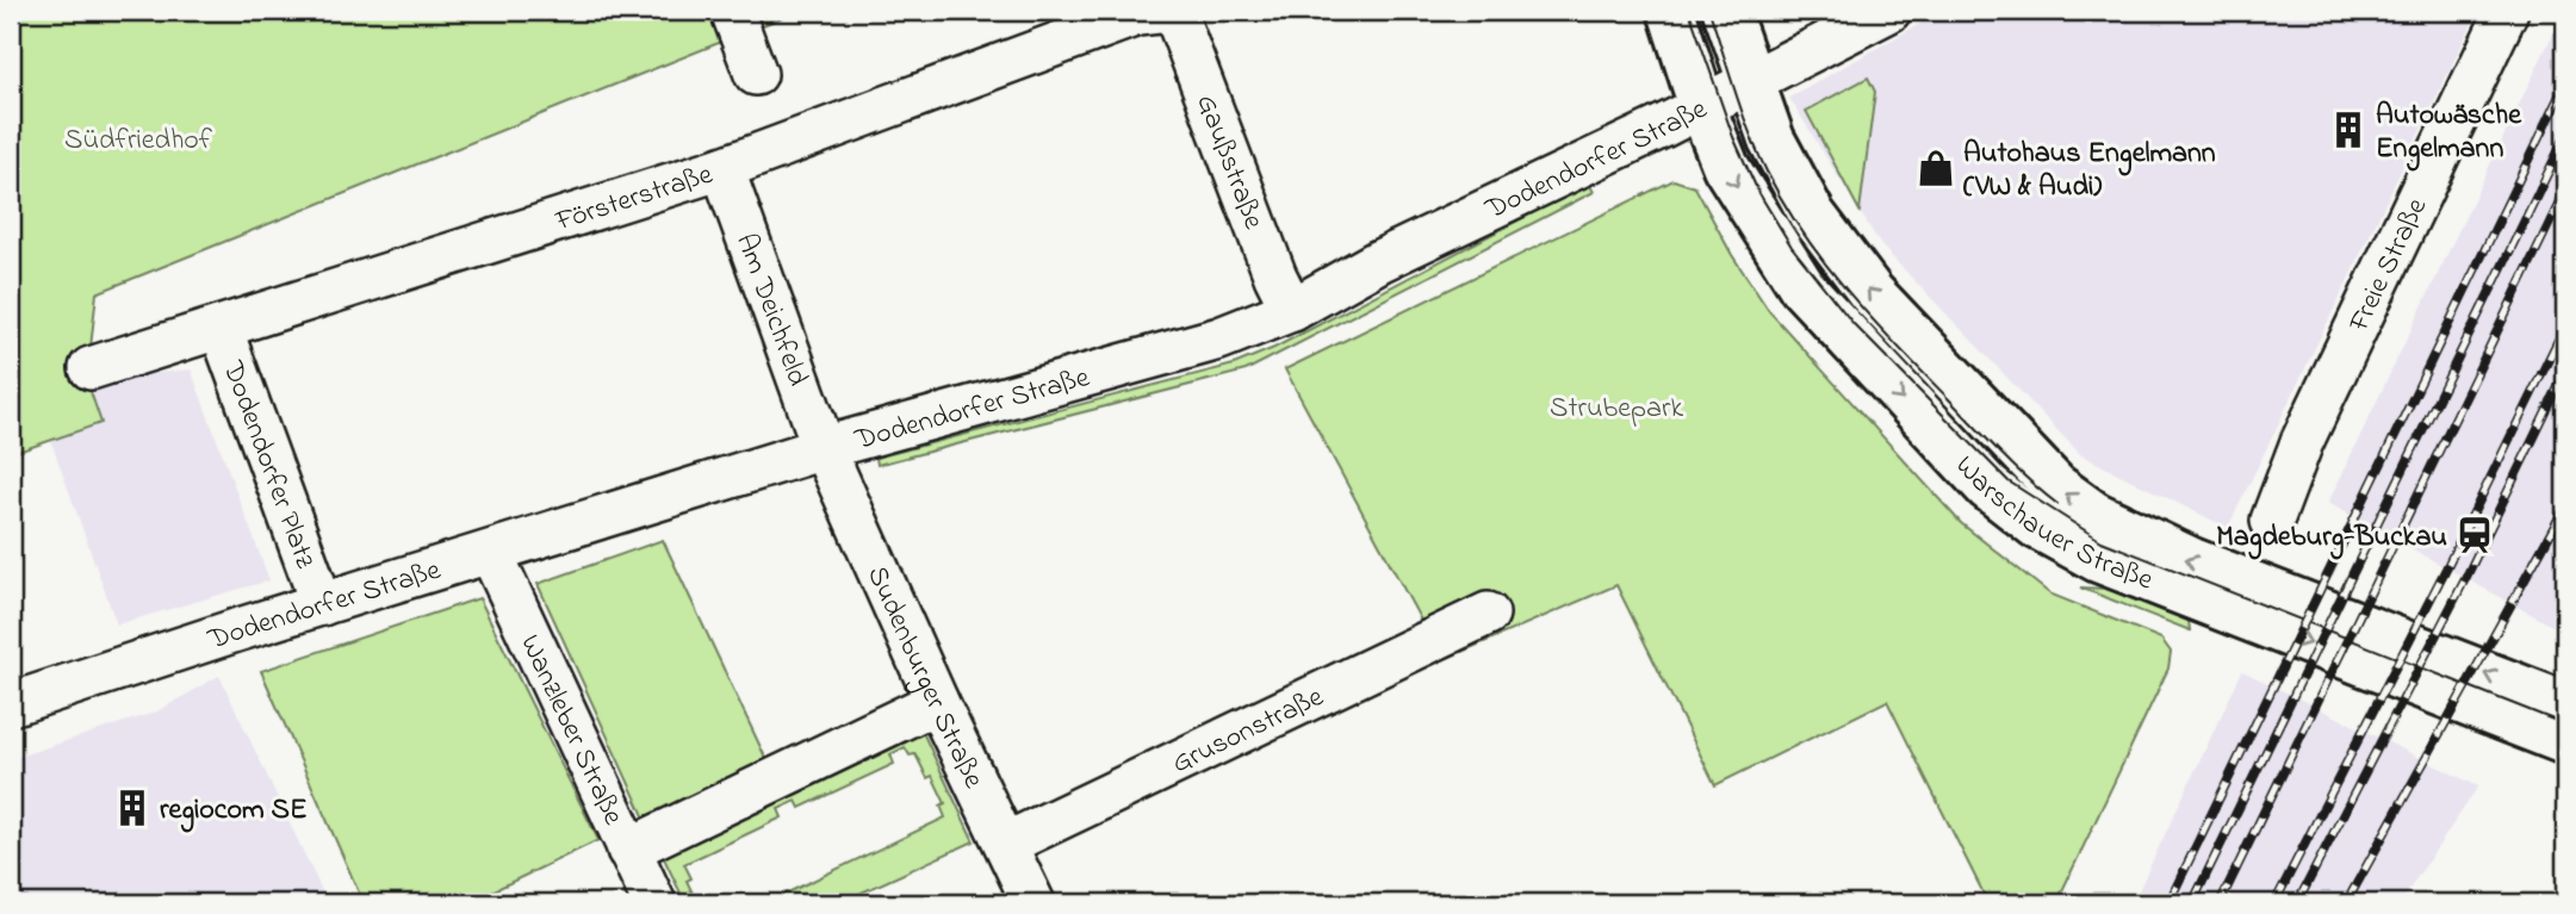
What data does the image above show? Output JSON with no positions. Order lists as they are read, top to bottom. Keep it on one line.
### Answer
{"streets":{"main road":["Warschauer Straße"],"street":["Dodendorfer Straße","Gaußstraße","Försterstraße","Freie Straße","Am Deichfeld","Dodendorfer Platz","Sudenburger Straße","Wanzleber Straße","Grusonstraße"]},"crossings":[["Dodendorfer Straße","Gaußstraße"],["Dodendorfer Straße","Am Deichfeld"],["Dodendorfer Straße","Dodendorfer Platz"],["Dodendorfer Straße","Warschauer Straße"],["Dodendorfer Straße","Sudenburger Straße"],["Dodendorfer Straße","Wanzleber Straße"],["Gaußstraße","Försterstraße"],["Försterstraße","Am Deichfeld"],["Försterstraße","Dodendorfer Platz"],["Am Deichfeld","Sudenburger Straße"],["Sudenburger Straße","Grusonstraße"]],"parks":["Südfriedhof","Strubepark"],"places":{"building":["Autowäsche Engelmann","regiocom SE"],"shop":["Autohaus Engelmann (VW & Audi)"],"station":["Magdeburg-Buckau"]}}
